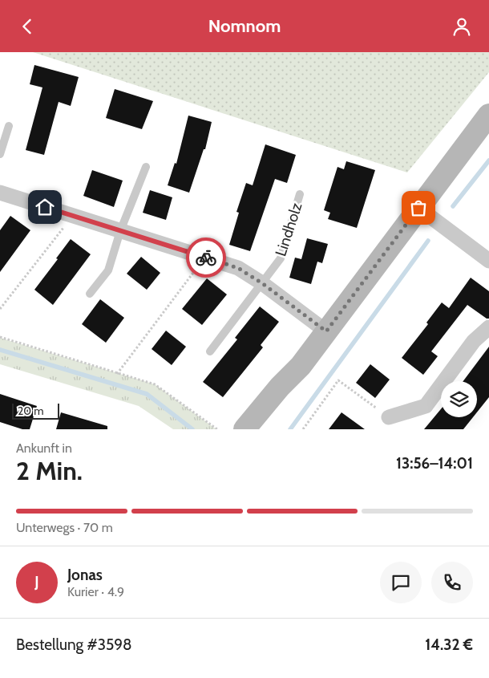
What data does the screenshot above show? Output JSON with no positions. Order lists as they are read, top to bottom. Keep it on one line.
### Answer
{"streets":{"lane":["Lindholz"]},"scale_bar":"20 m","page":{"header":"Nomnom","scale":"20 m","heading":["2 Min.","Ankunft in","13:56–14:01"],"panel":["Jonas","Kurier · 4.9","Bestellung #3598","14.32 €"],"bar":"Unterwegs · 70 m","round":"J"}}
